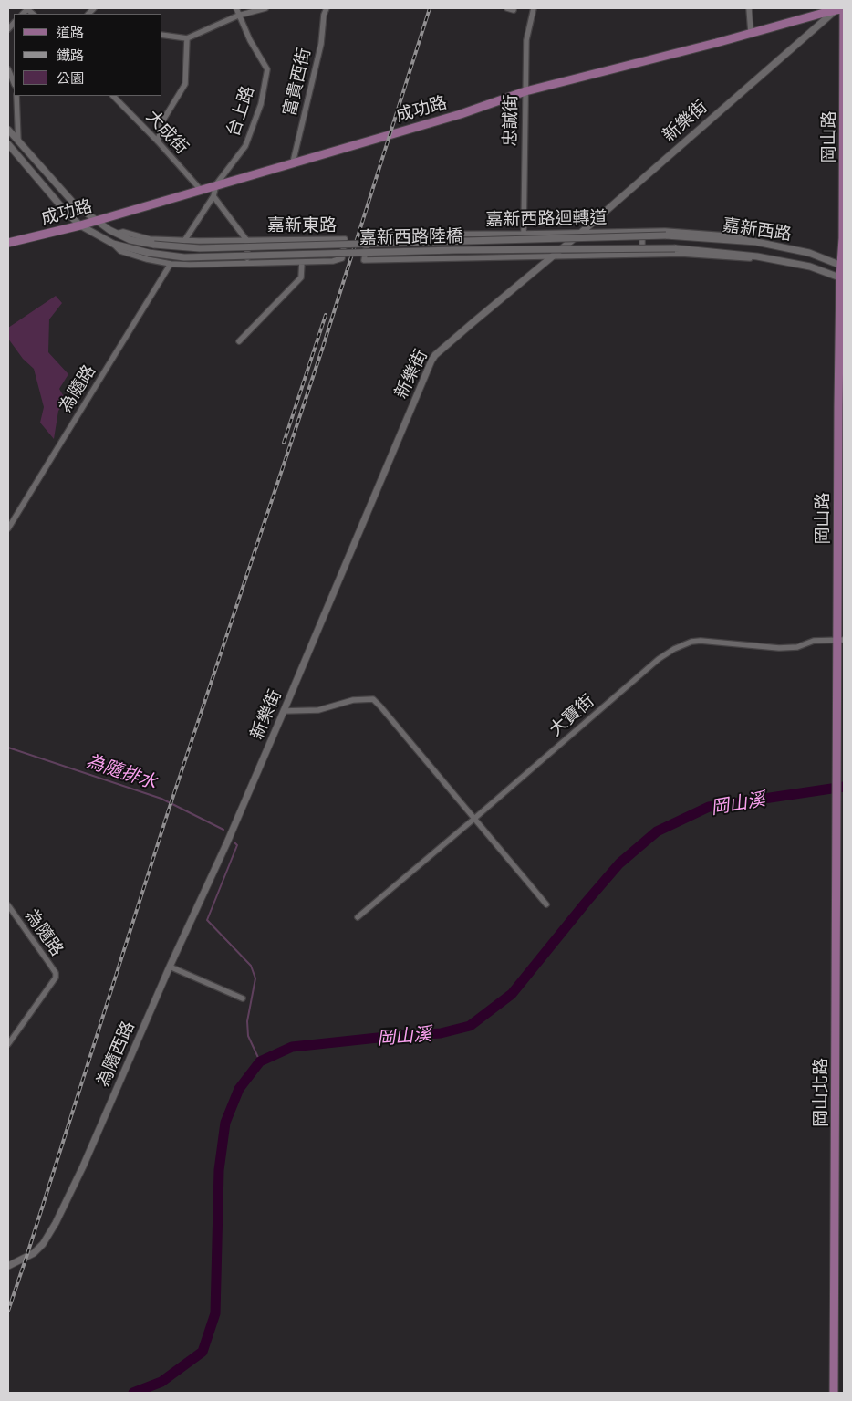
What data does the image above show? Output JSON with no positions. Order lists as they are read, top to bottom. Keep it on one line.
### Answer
{"streets":{"main road":["成功路","岡山路","岡山北路"],"street":["富貴西街","台上路","忠誠街","新樂街","大成街","嘉新西路迴轉道","嘉新東路","嘉新西路","嘉新西路陸橋","為隨路","大寶街","為隨西路"]},"crossings":[["富貴西街","成功路"],["成功路","台上路"],["成功路","忠誠街"],["成功路","新樂街"],["成功路","大成街"],["成功路","岡山路"],["成功路","嘉新東路"],["台上路","嘉新東路"],["忠誠街","嘉新西路迴轉道"],["新樂街","岡山路"],["新樂街","嘉新西路迴轉道"],["新樂街","為隨西路"],["岡山路","嘉新西路"],["岡山路","大寶街"],["岡山路","岡山北路"],["嘉新西路迴轉道","嘉新西路"],["嘉新東路","嘉新西路陸橋"],["嘉新東路","為隨路"],["嘉新西路","嘉新西路陸橋"]],"water":["為隨排水","岡山溪"],"legend":["道路","鐵路","公園"]}
